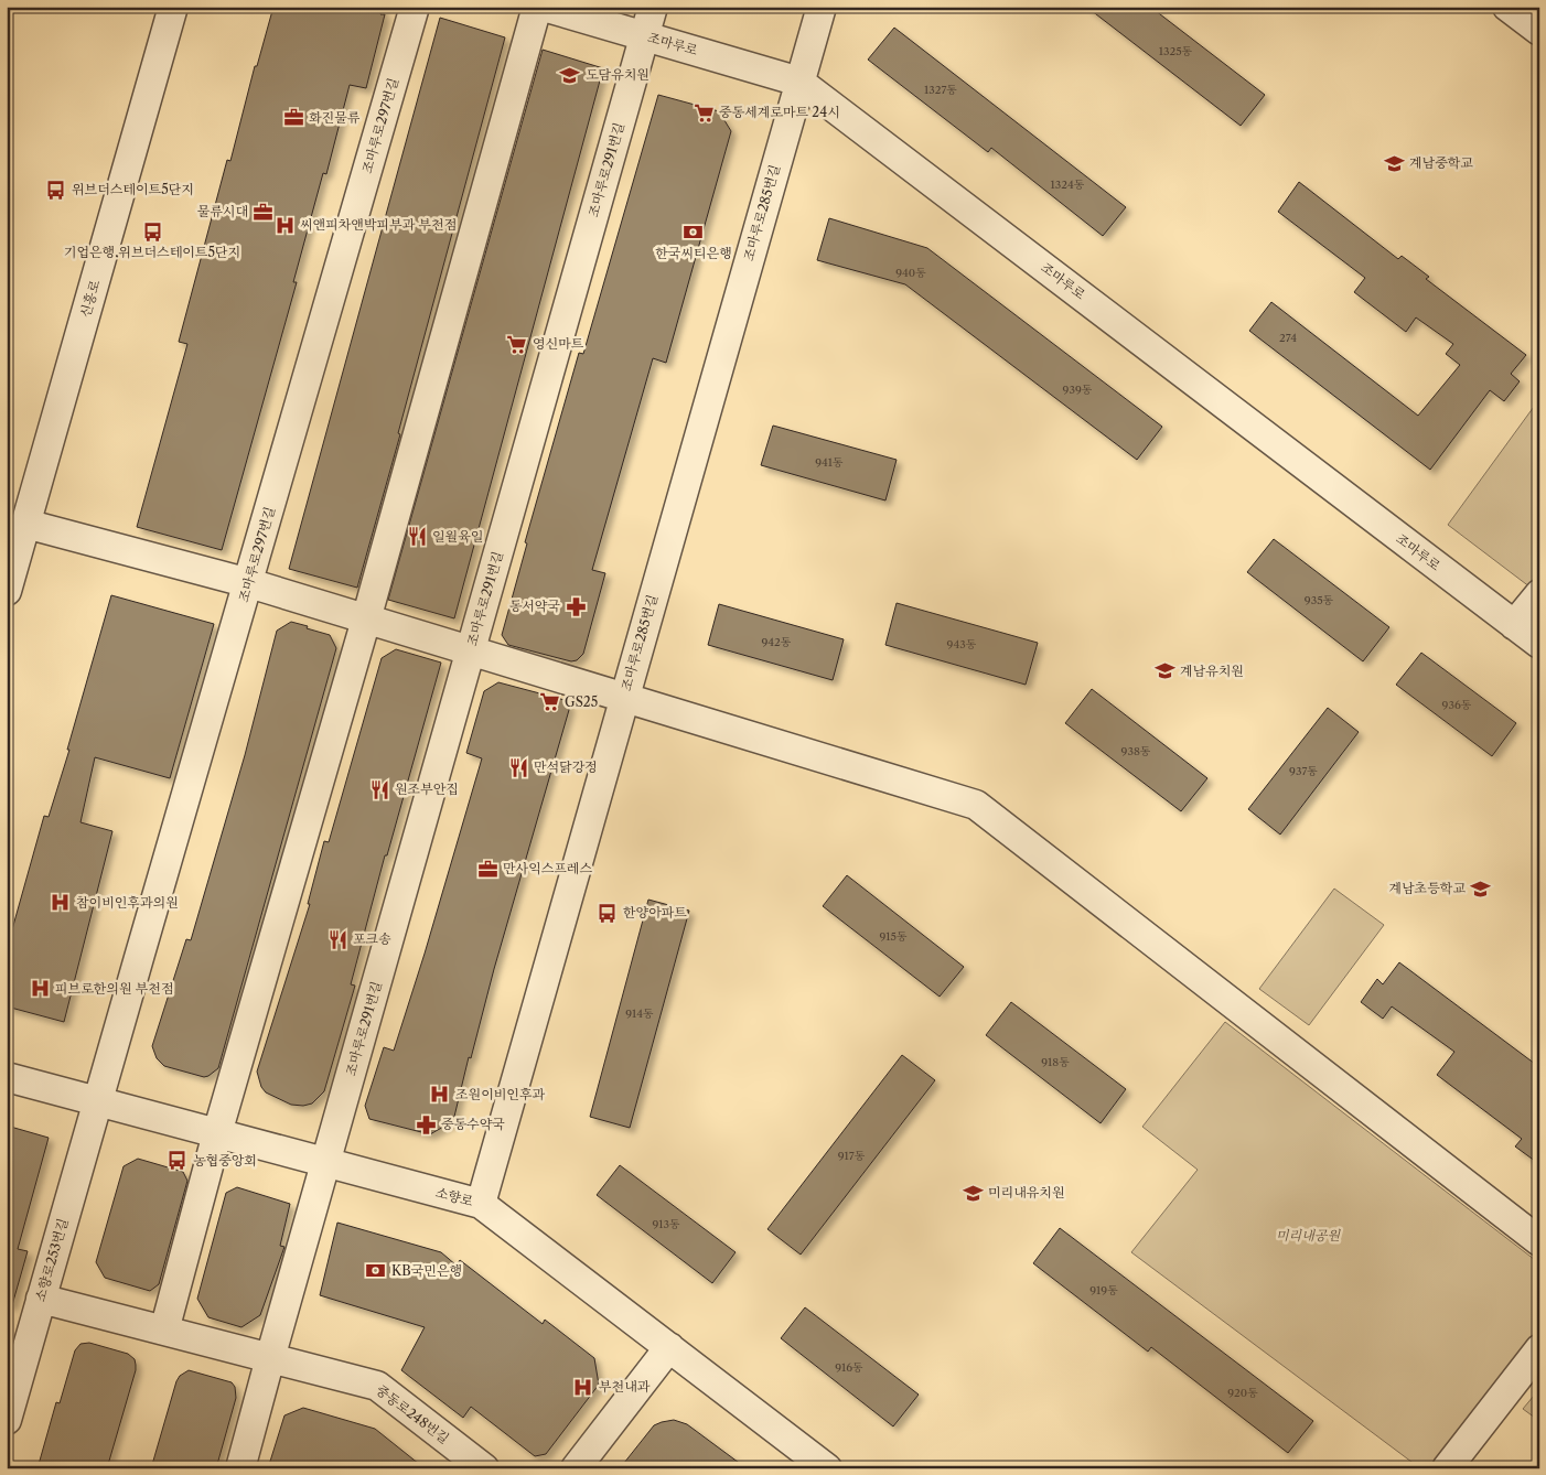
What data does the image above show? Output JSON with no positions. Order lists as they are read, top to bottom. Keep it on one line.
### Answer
{"streets":{"street":["조마루로","조마루로297번길","조마루로291번길","조마루로285번길","신흥로","소향로","소향로253번길","중동로248번길"]},"crossings":[["조마루로","조마루로291번길"],["조마루로","조마루로285번길"],["조마루로297번길","소향로"],["조마루로297번길","소향로253번길"],["조마루로291번길","소향로"],["조마루로285번길","소향로"],["소향로","소향로253번길"],["소향로253번길","중동로248번길"]],"parks":["미리내공원"],"places":{"school or university":["도담유치원","계남중학교","계남유치원","계남초등학교","미리내유치원"],"supermarket":["중동세계로마트 24시","영신마트","GS25"],"office":["화진물류","물류시대","만사익스프레스"],"bus stop":["위브더스테이트5단지","기업은행.위브더스테이트5단지","한양아파트","농협중앙회"],"hospital":["씨앤피차앤박피부과 부천점","참이비인후과의원","피브로한의원 부천점","조원이비인후과","부천내과"],"bank":["한국씨티은행","KB국민은행"],"restaurant":["일월육일","만석닭강정","원조부안집","포크송"],"pharmacy":["동서약국","중동수약국"]},"house_numbers":["1325동","1327동","1324동","940동","274","939동","941동","935동","942동","943동","936동","938동","937동","915동","914동","918동","917동","913동","919동","916동","920동"]}
